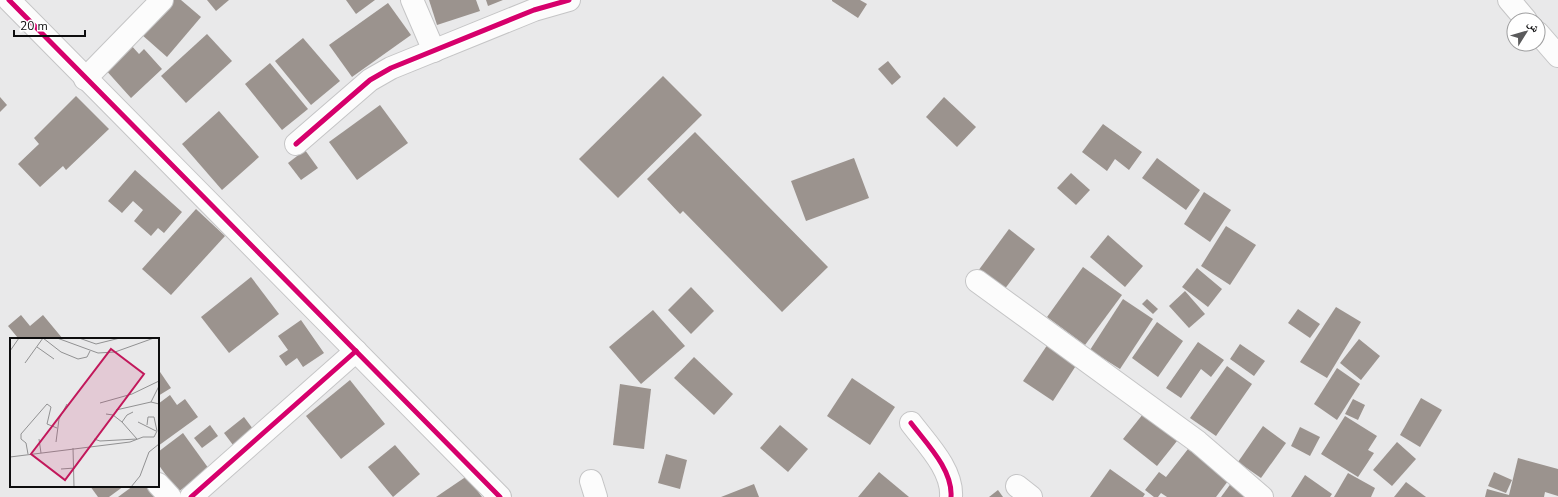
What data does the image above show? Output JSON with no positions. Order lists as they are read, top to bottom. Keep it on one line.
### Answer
{"scale_bar":"20 m","north":"top right"}
